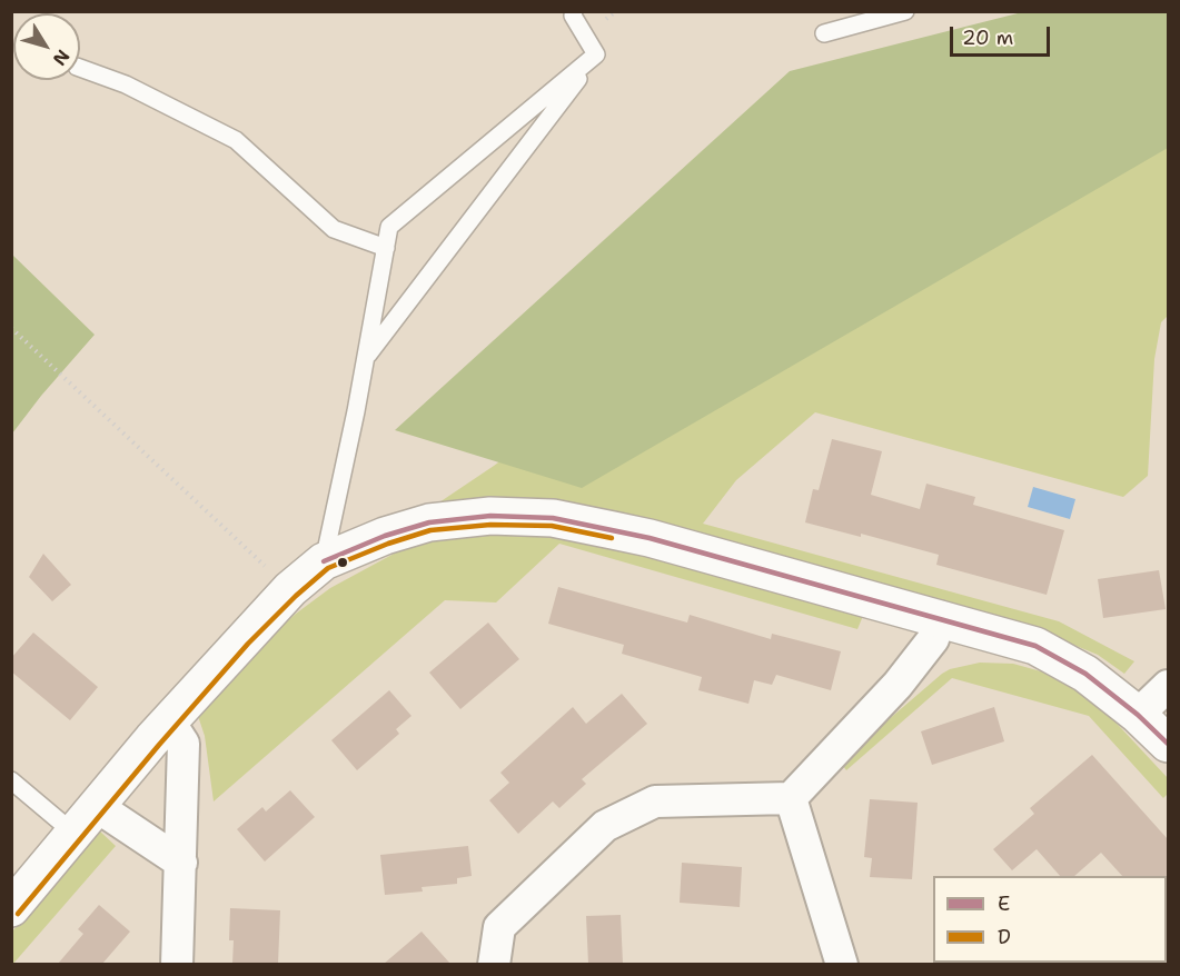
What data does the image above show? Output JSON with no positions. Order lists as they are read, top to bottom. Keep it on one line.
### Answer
{"lines":["transit line E","transit line D"],"legend":["E","D"],"scale_bar":"20 m","north":"bottom right"}
